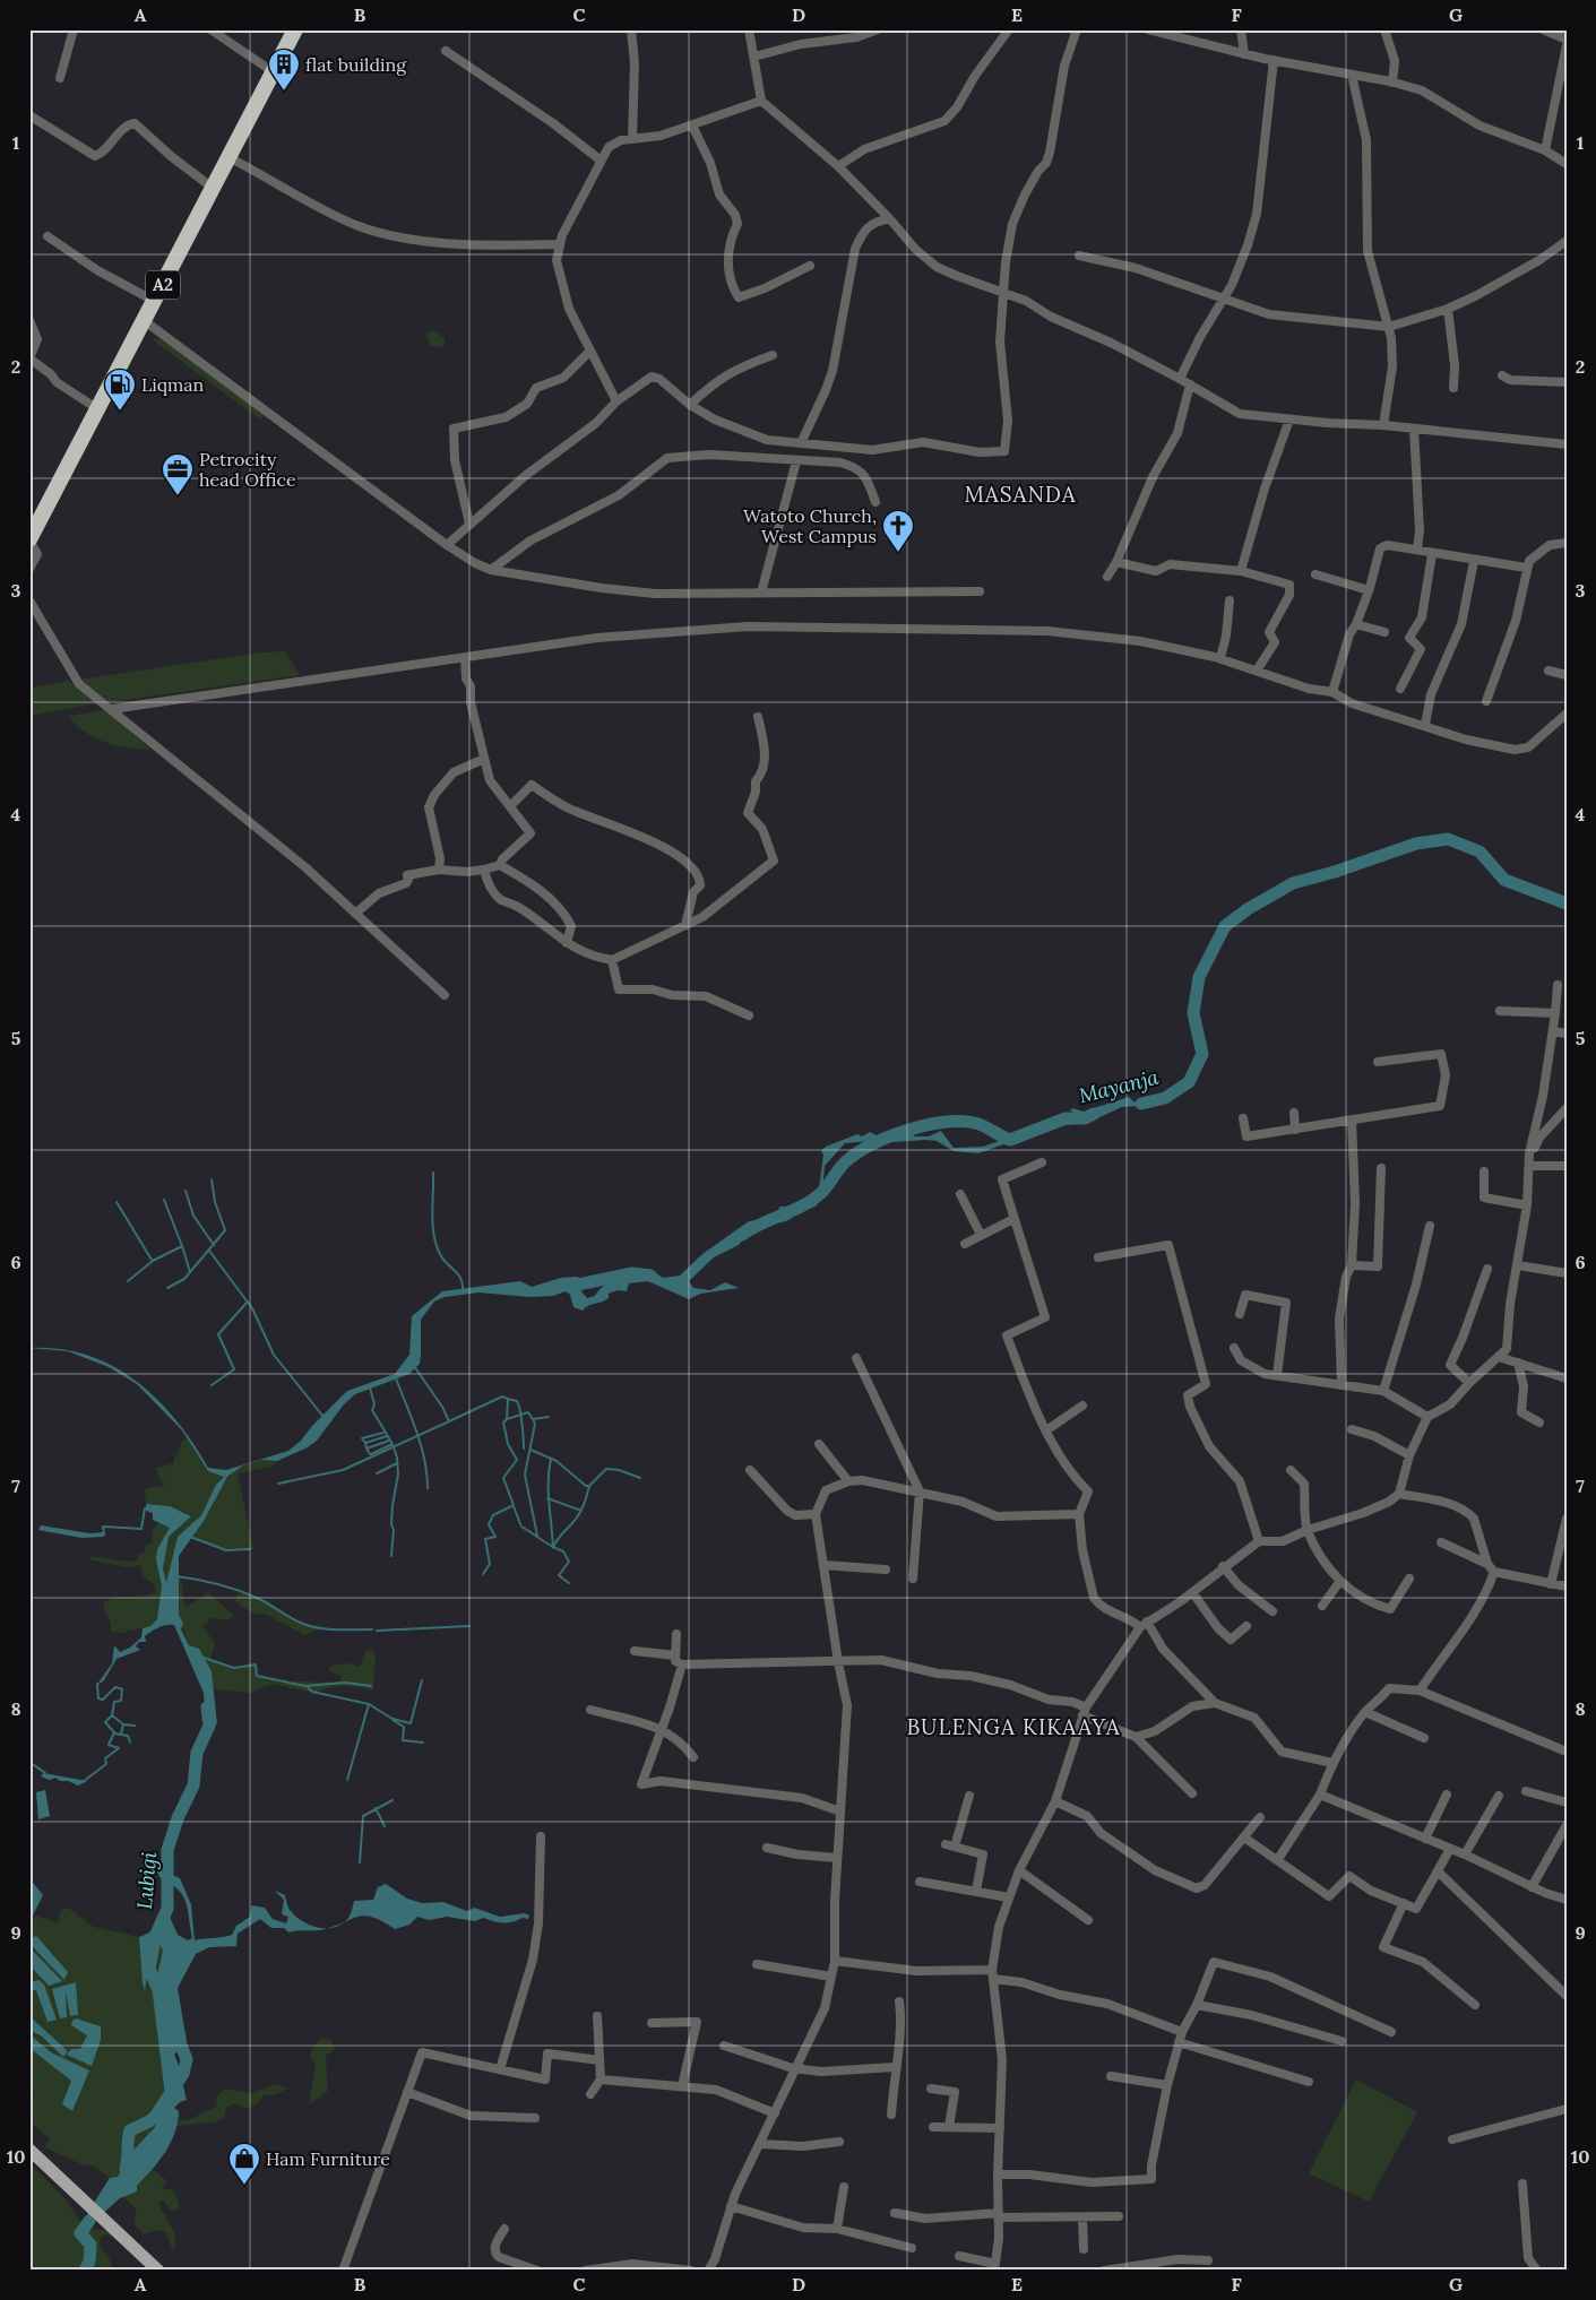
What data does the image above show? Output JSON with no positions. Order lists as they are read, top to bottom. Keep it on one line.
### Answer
{"streets":{"highway":["A2"]},"districts":["MASANDA","BULENGA KIKAAYA"],"water":["Mayanja","Lubigi"],"places":{"building":["flat building"],"fuel station":["Liqman"],"office":["Petrocity head Office"],"church":["Watoto Church, West Campus"],"shop":["Ham Furniture"]},"grid":{"columns":["A","B","C","D","E","F","G"],"rows":["1","2","3","4","5","6","7","8","9","10"]}}
